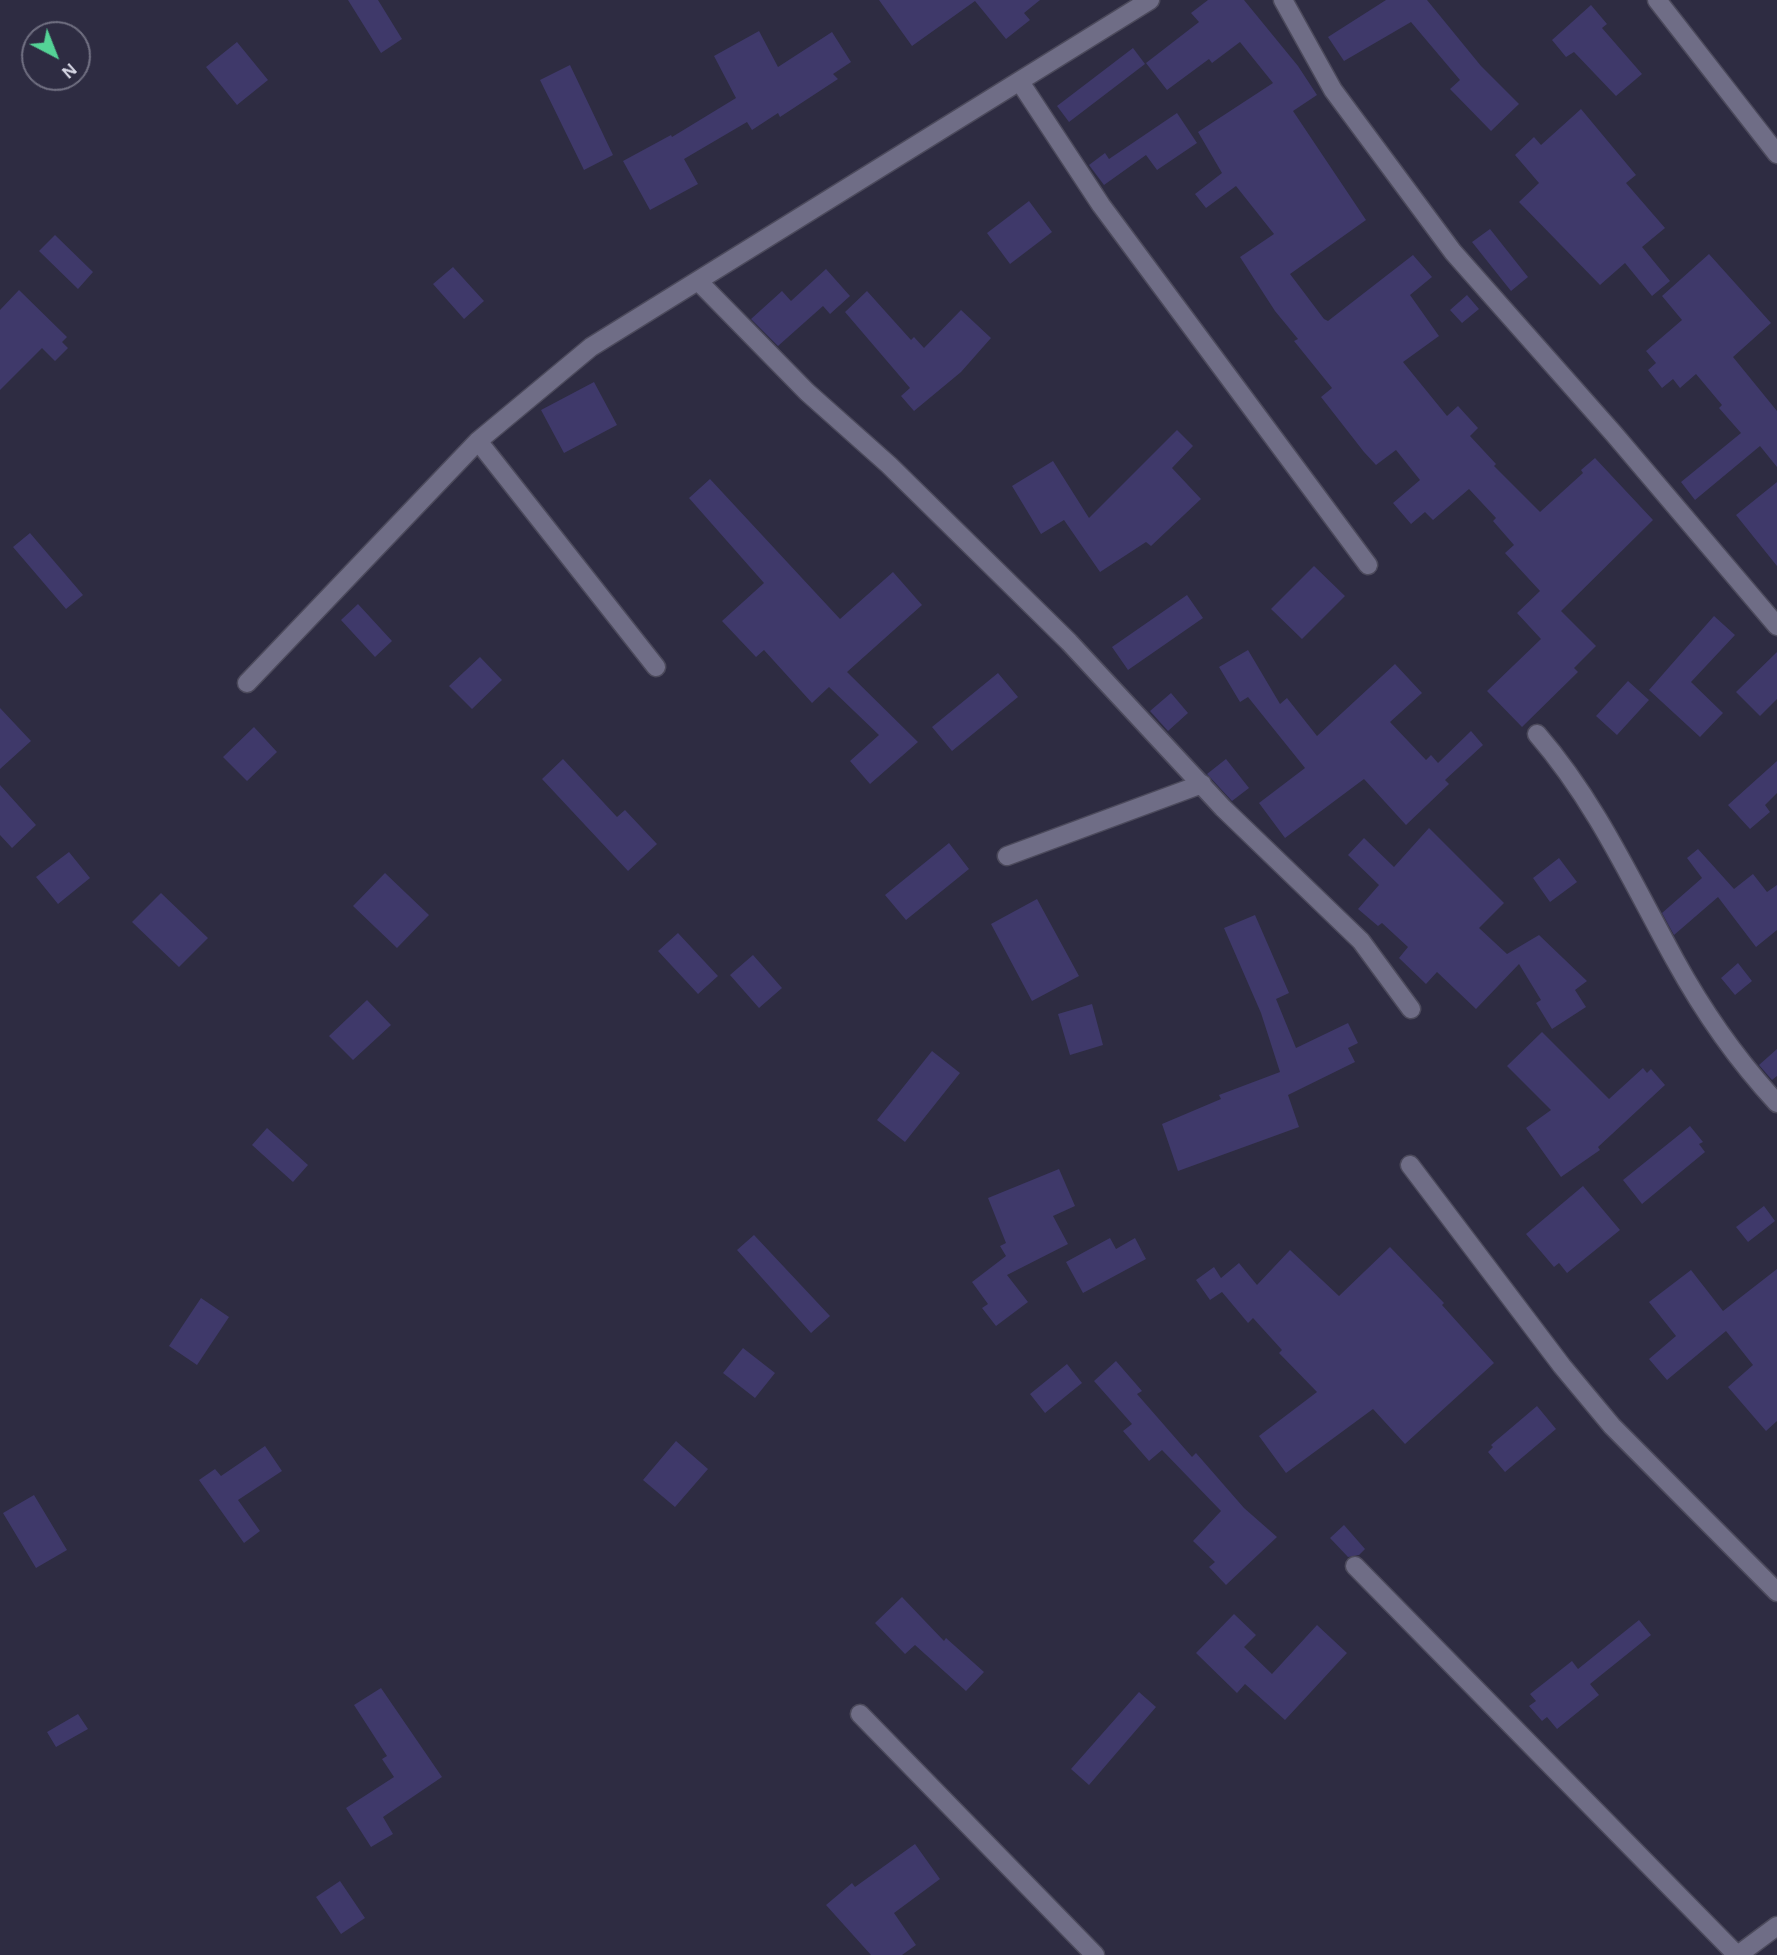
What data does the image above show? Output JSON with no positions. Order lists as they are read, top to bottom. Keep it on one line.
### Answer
{"north":"bottom right"}
